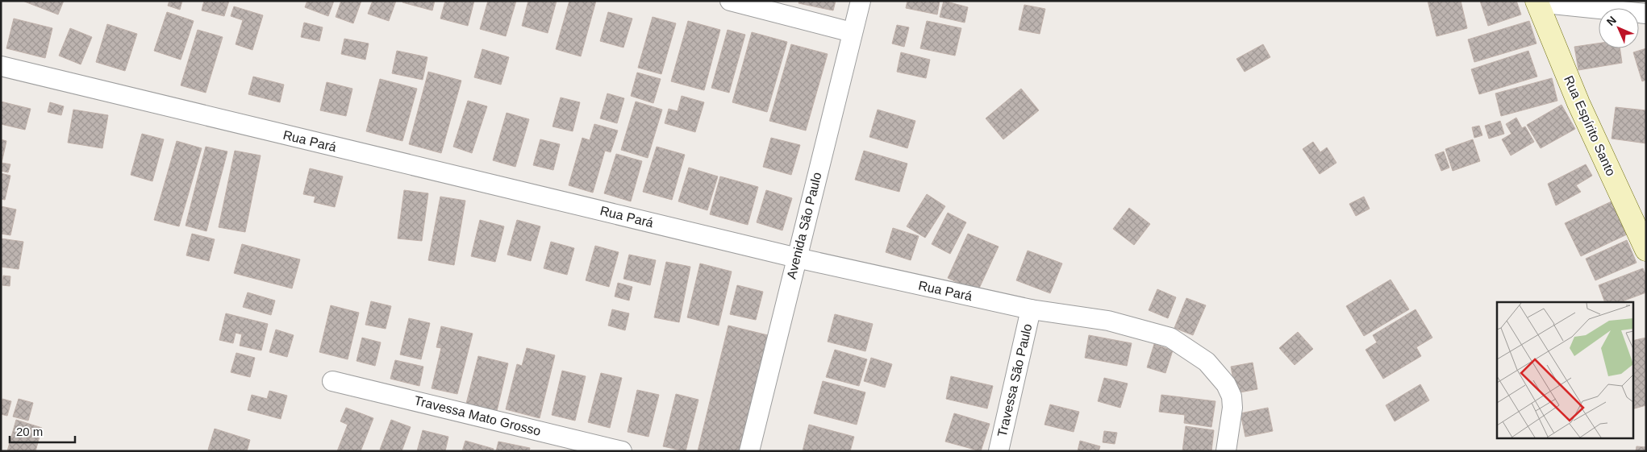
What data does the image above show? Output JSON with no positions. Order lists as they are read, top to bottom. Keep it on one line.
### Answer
{"streets":{"street":["Rua Espírito Santo","Rua Pará","Avenida São Paulo","Travessa São Paulo","Travessa Mato Grosso"]},"crossings":[["Rua Pará","Avenida São Paulo"],["Rua Pará","Travessa São Paulo"]],"scale_bar":"20 m","north":"top left"}
